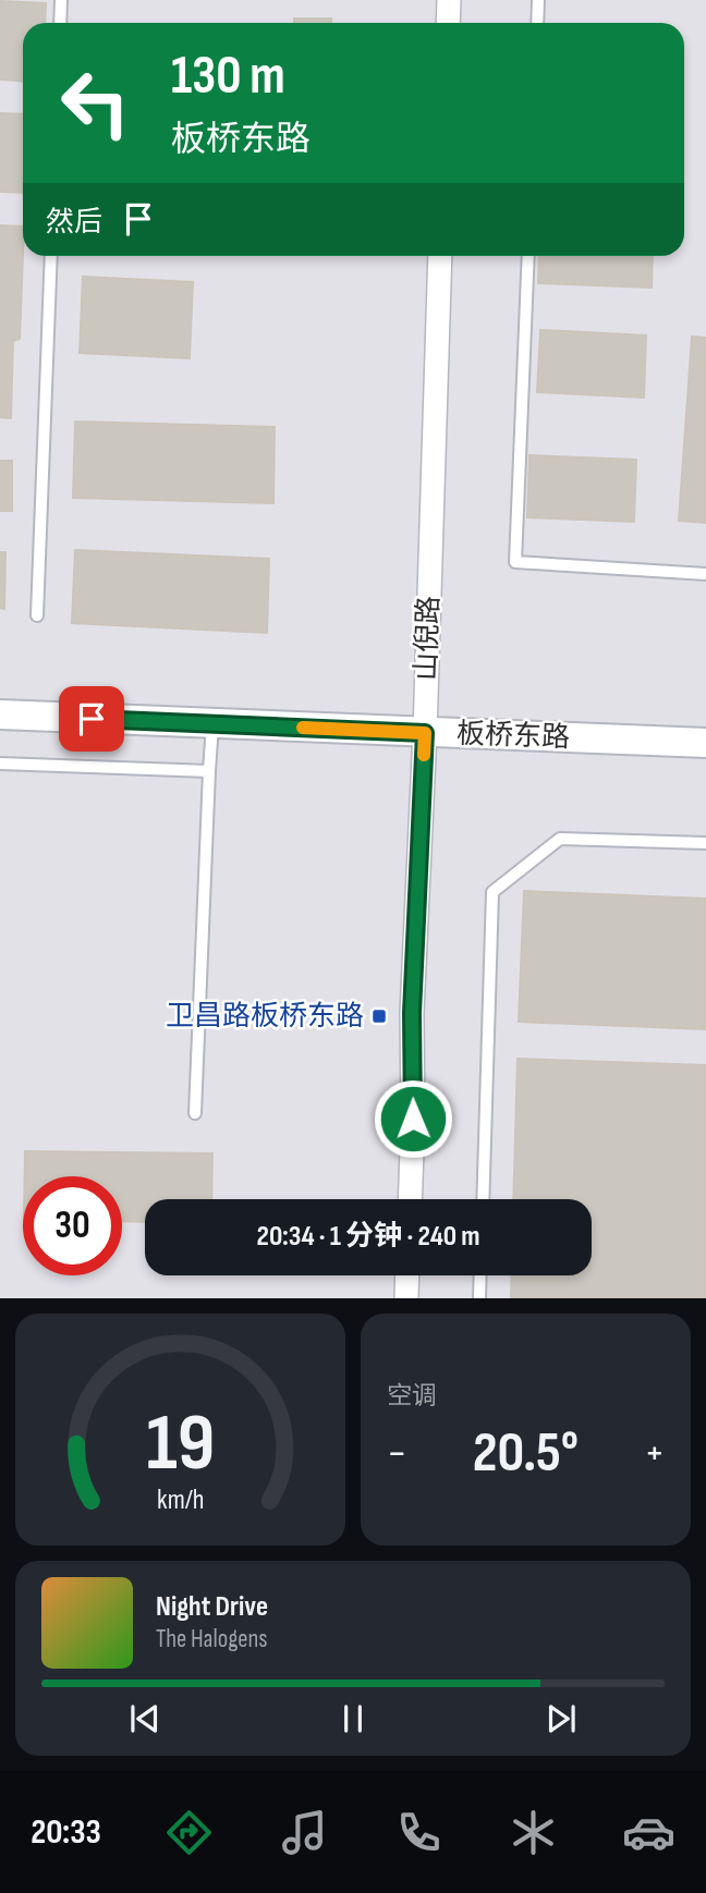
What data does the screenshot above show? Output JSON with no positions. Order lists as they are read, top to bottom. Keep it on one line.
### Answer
{"streets":{"street":["山倪路","板桥东路"]},"crossings":[["山倪路","板桥东路"]],"places":{"transit":["卫昌路板桥东路"]},"page":{"turn":["130 m","板桥东路"],"then":"然后","limit":"30","trip":"20:34 · 1 分钟 · 240 m","tile":"空调","heat":["−","20.5°","+"],"song":["Night Drive","The Halogens"],"tabs":"20:33","gauge":["19","km/h"]}}
